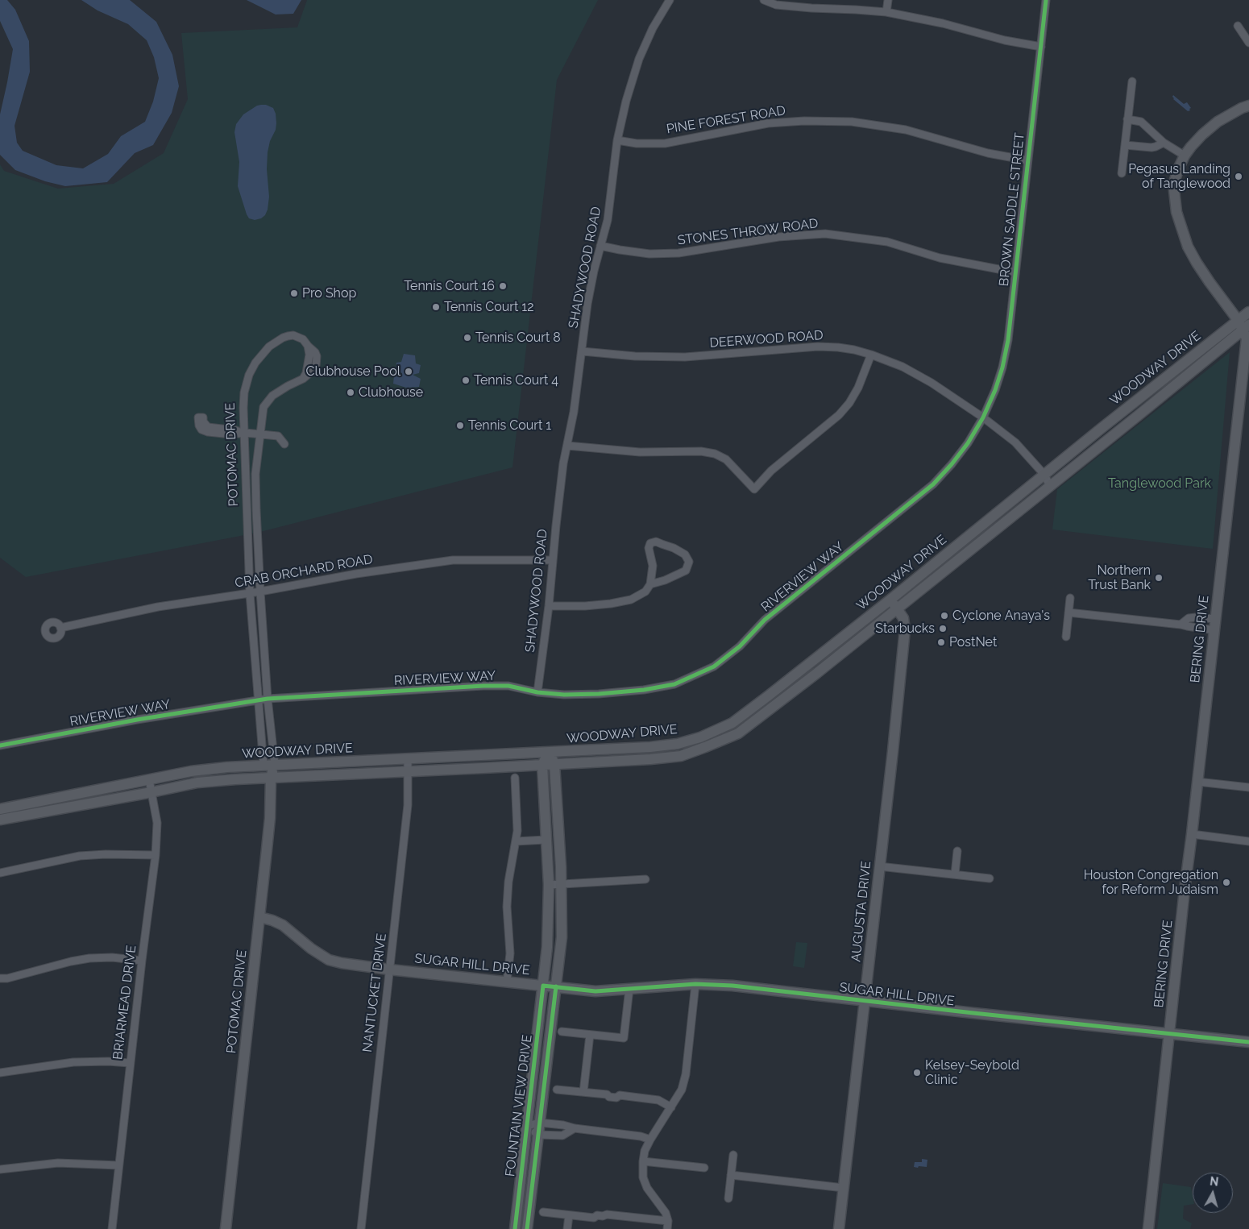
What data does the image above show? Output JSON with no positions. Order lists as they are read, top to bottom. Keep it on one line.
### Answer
{"streets":{"main road":["WOODWAY DRIVE","POTOMAC DRIVE","BERING DRIVE","AUGUSTA DRIVE","SUGAR HILL DRIVE","FOUNTAIN VIEW DRIVE"],"street":["PINE FOREST ROAD","BROWN SADDLE STREET","STONES THROW ROAD","SHADYWOOD ROAD","DEERWOOD ROAD","CRAB ORCHARD ROAD","RIVERVIEW WAY","NANTUCKET DRIVE","BRIARMEAD DRIVE"]},"crossings":[["PINE FOREST ROAD","BROWN SADDLE STREET"],["PINE FOREST ROAD","SHADYWOOD ROAD"],["BROWN SADDLE STREET","STONES THROW ROAD"],["BROWN SADDLE STREET","DEERWOOD ROAD"],["BROWN SADDLE STREET","RIVERVIEW WAY"],["STONES THROW ROAD","SHADYWOOD ROAD"],["SHADYWOOD ROAD","DEERWOOD ROAD"],["SHADYWOOD ROAD","CRAB ORCHARD ROAD"],["SHADYWOOD ROAD","RIVERVIEW WAY"],["DEERWOOD ROAD","WOODWAY DRIVE"],["DEERWOOD ROAD","RIVERVIEW WAY"],["WOODWAY DRIVE","POTOMAC DRIVE"],["WOODWAY DRIVE","BERING DRIVE"],["WOODWAY DRIVE","AUGUSTA DRIVE"],["WOODWAY DRIVE","NANTUCKET DRIVE"],["WOODWAY DRIVE","BRIARMEAD DRIVE"],["WOODWAY DRIVE","FOUNTAIN VIEW DRIVE"],["POTOMAC DRIVE","CRAB ORCHARD ROAD"],["POTOMAC DRIVE","RIVERVIEW WAY"],["POTOMAC DRIVE","SUGAR HILL DRIVE"],["BERING DRIVE","SUGAR HILL DRIVE"],["AUGUSTA DRIVE","SUGAR HILL DRIVE"],["SUGAR HILL DRIVE","NANTUCKET DRIVE"],["SUGAR HILL DRIVE","FOUNTAIN VIEW DRIVE"]],"parks":["Tanglewood Park"],"places":["Pegasus Landing of Tanglewood","Tennis Court 16","Pro Shop","Tennis Court 12","Tennis Court 8","Clubhouse Pool","Tennis Court 4","Clubhouse","Tennis Court 1","Northern Trust Bank","Cyclone Anaya's","Starbucks","PostNet","Houston Congregation for Reform Judaism","Kelsey-Seybold Clinic"],"north":"top"}
